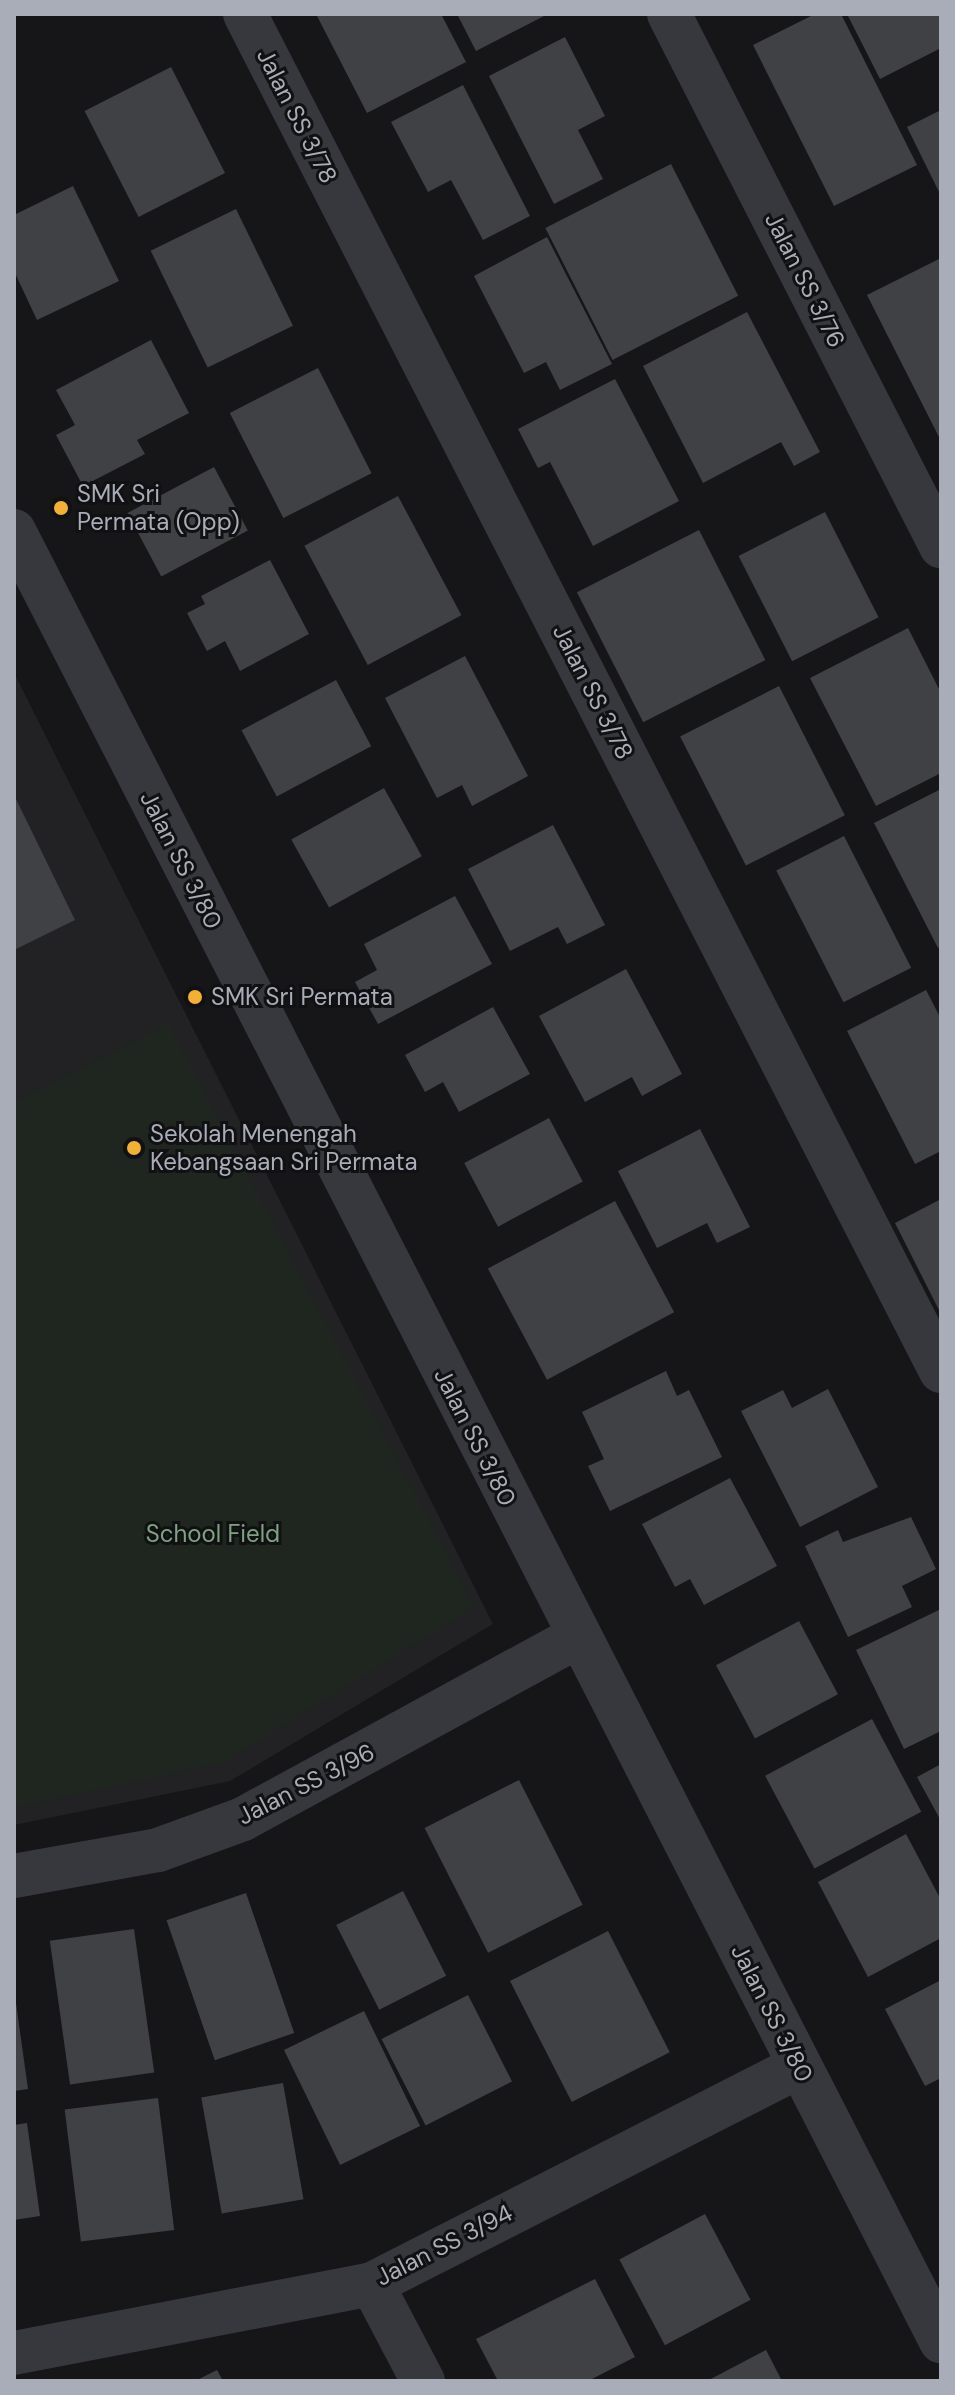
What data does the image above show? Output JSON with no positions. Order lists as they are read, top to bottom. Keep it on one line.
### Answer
{"streets":{"street":["Jalan SS 3/78","Jalan SS 3/76","Jalan SS 3/80","Jalan SS 3/96","Jalan SS 3/94"]},"crossings":[["Jalan SS 3/80","Jalan SS 3/96"],["Jalan SS 3/80","Jalan SS 3/94"]],"parks":["School Field"],"places":["SMK Sri Permata (Opp)","SMK Sri Permata","Sekolah Menengah Kebangsaan Sri Permata"]}
